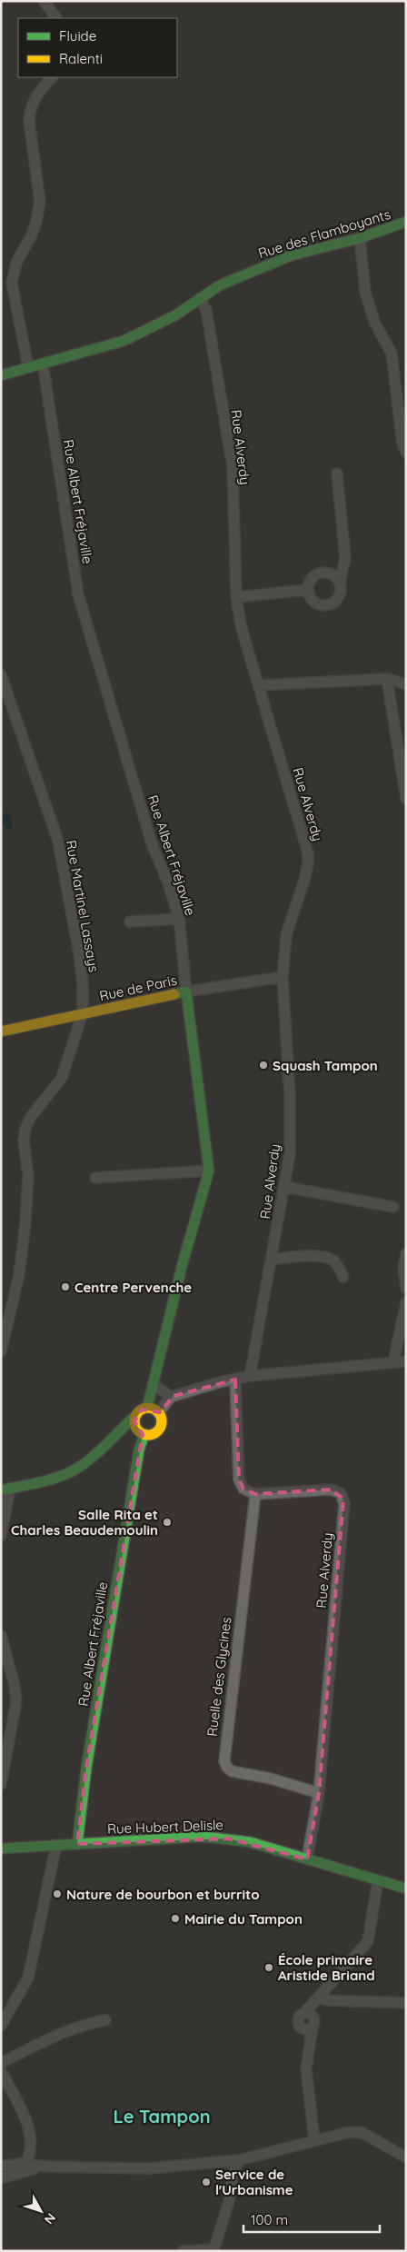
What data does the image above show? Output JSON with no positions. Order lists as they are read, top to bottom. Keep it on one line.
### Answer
{"streets":{"street":["Rue des Flamboyants","Rue Alverdy","Rue Albert Fréjaville","Rue Martinel Lassays","Rue de Paris","Ruelle des Glycines","Rue Hubert Delisle"]},"crossings":[["Rue des Flamboyants","Rue Alverdy"],["Rue des Flamboyants","Rue Albert Fréjaville"],["Rue Alverdy","Rue de Paris"],["Rue Alverdy","Ruelle des Glycines"],["Rue Alverdy","Rue Hubert Delisle"],["Rue Albert Fréjaville","Rue de Paris"],["Rue Albert Fréjaville","Rue Hubert Delisle"],["Rue Martinel Lassays","Rue de Paris"]],"districts":["Le Tampon"],"places":["Squash Tampon","Centre Pervenche","Salle Rita et Charles Beaudemoulin","Nature de bourbon et burrito","Mairie du Tampon","École primaire Aristide Briand","Service de l'Urbanisme"],"legend":["Fluide","Ralenti"],"scale_bar":"100 m","north":"bottom right"}
